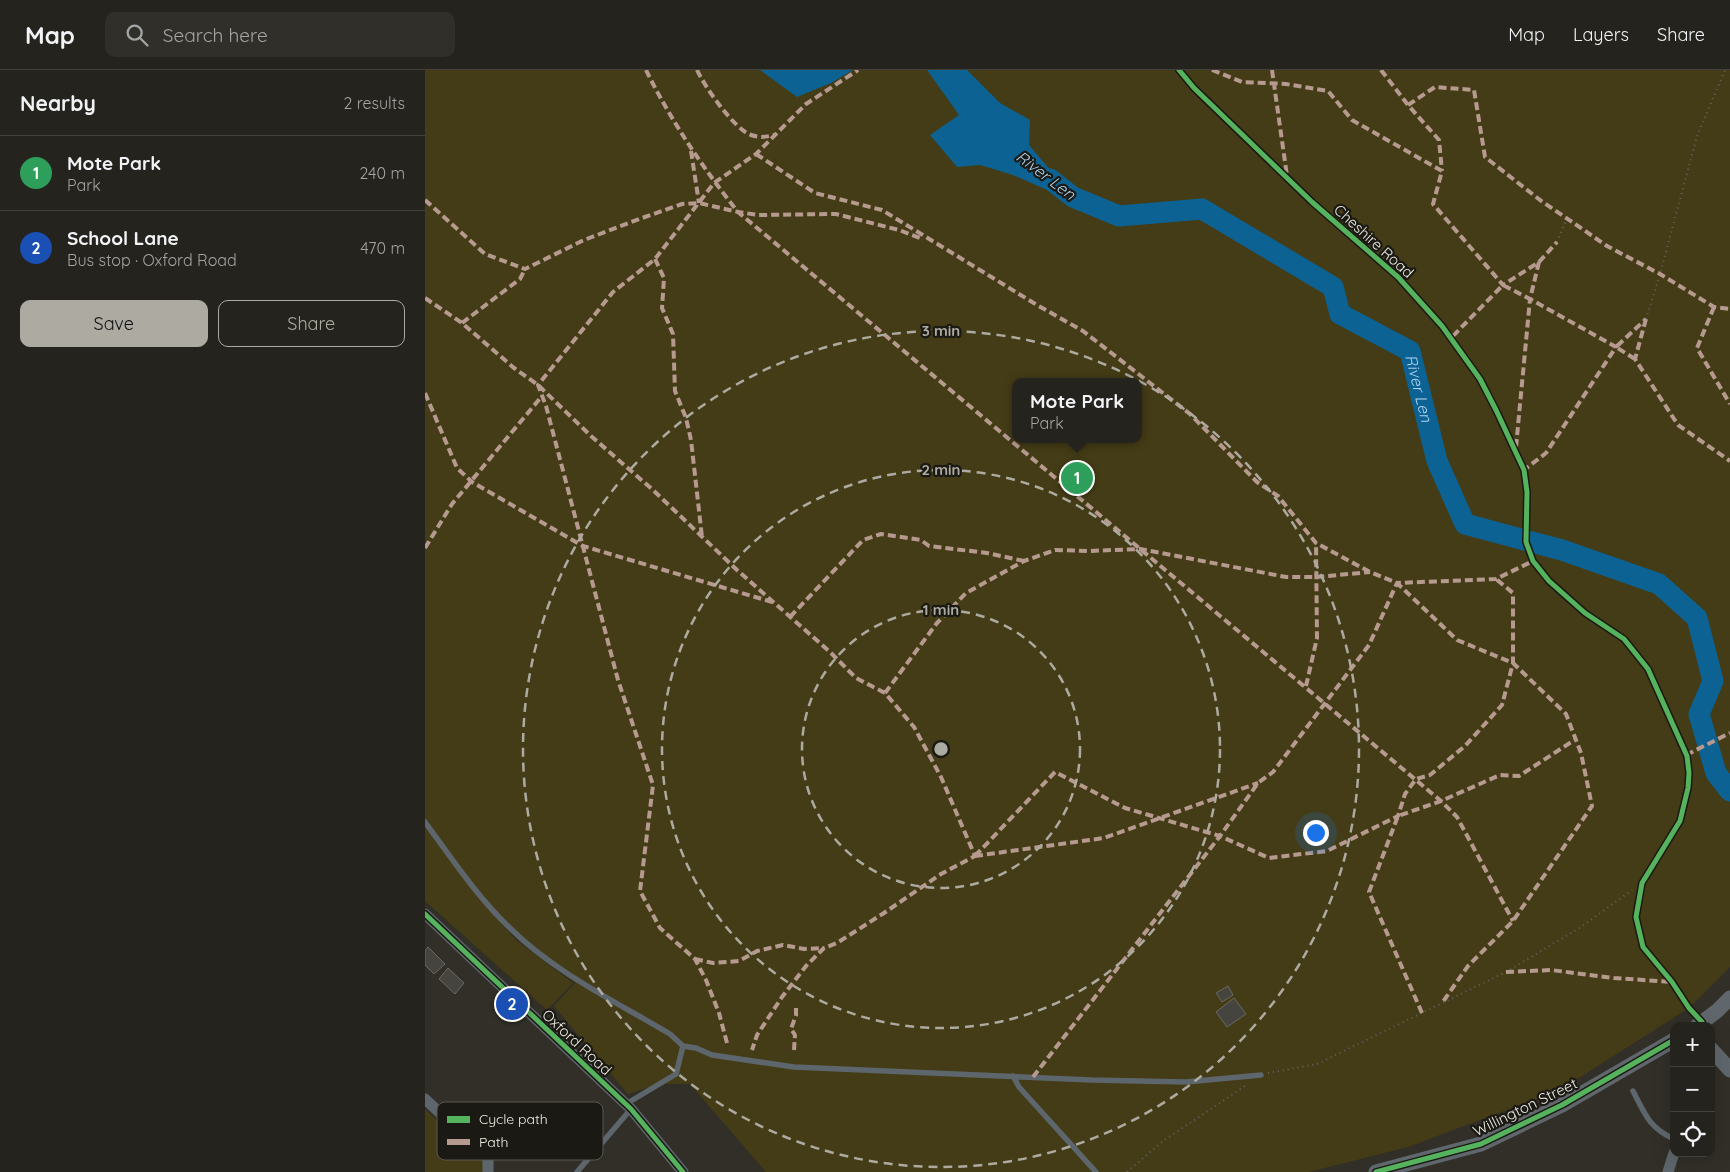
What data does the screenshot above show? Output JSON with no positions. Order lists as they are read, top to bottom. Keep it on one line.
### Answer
{"streets":{"street":["Oxford Road","Willington Street"],"lane":["Cheshire Road"]},"water":["River Len"],"legend":["Cycle path","Path"],"page":{"header":"Map","search":"Search here","nav":["Map","Layers","Share"],"heading":["Nearby","2 results"],"list":[{"mark":"1","name":"Mote Park","note":"Park","value":"240 m"},{"mark":"2","name":"School Lane","note":"Bus stop · Oxford Road","value":"470 m"}],"buttons":["Save","Share"],"popup":["Mote Park","Park"],"pins":["1","2"],"map_buttons":["+","−"]},"rings":["3 min","2 min","1 min"]}
